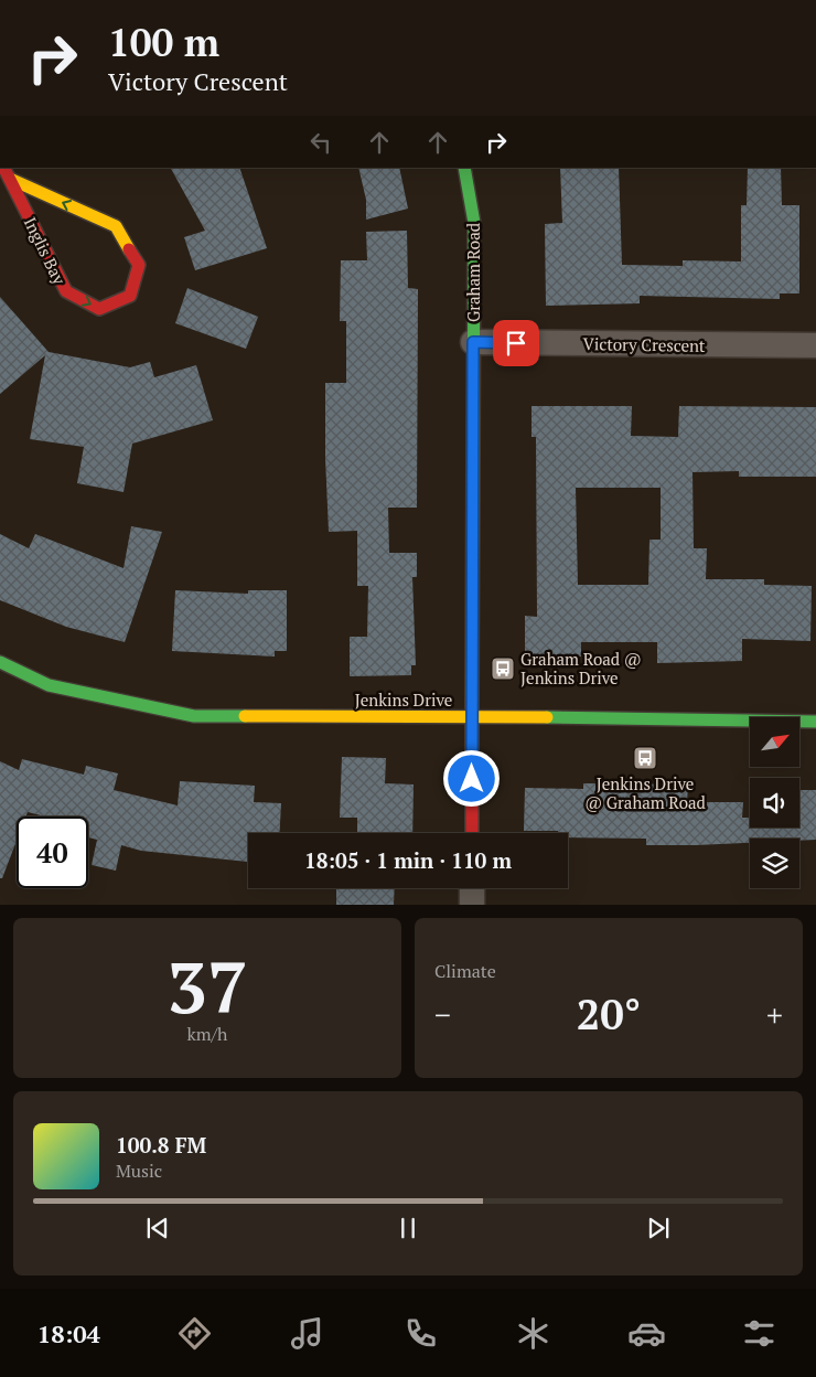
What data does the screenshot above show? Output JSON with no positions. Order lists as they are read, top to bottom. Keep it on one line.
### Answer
{"streets":{"street":["Inglis Bay","Graham Road","Victory Crescent","Jenkins Drive"]},"crossings":[["Graham Road","Victory Crescent"],["Graham Road","Jenkins Drive"]],"places":{"bus stop":["Graham Road @ Jenkins Drive","Jenkins Drive @ Graham Road"]},"north":"top right","page":{"turn":["100 m","Victory Crescent"],"limit":"40","trip":"18:05 · 1 min · 110 m","tile":[["37","km/h"],"Climate"],"heat":["−","20°","+"],"song":["100.8 FM","Music"],"tabs":"18:04"}}
